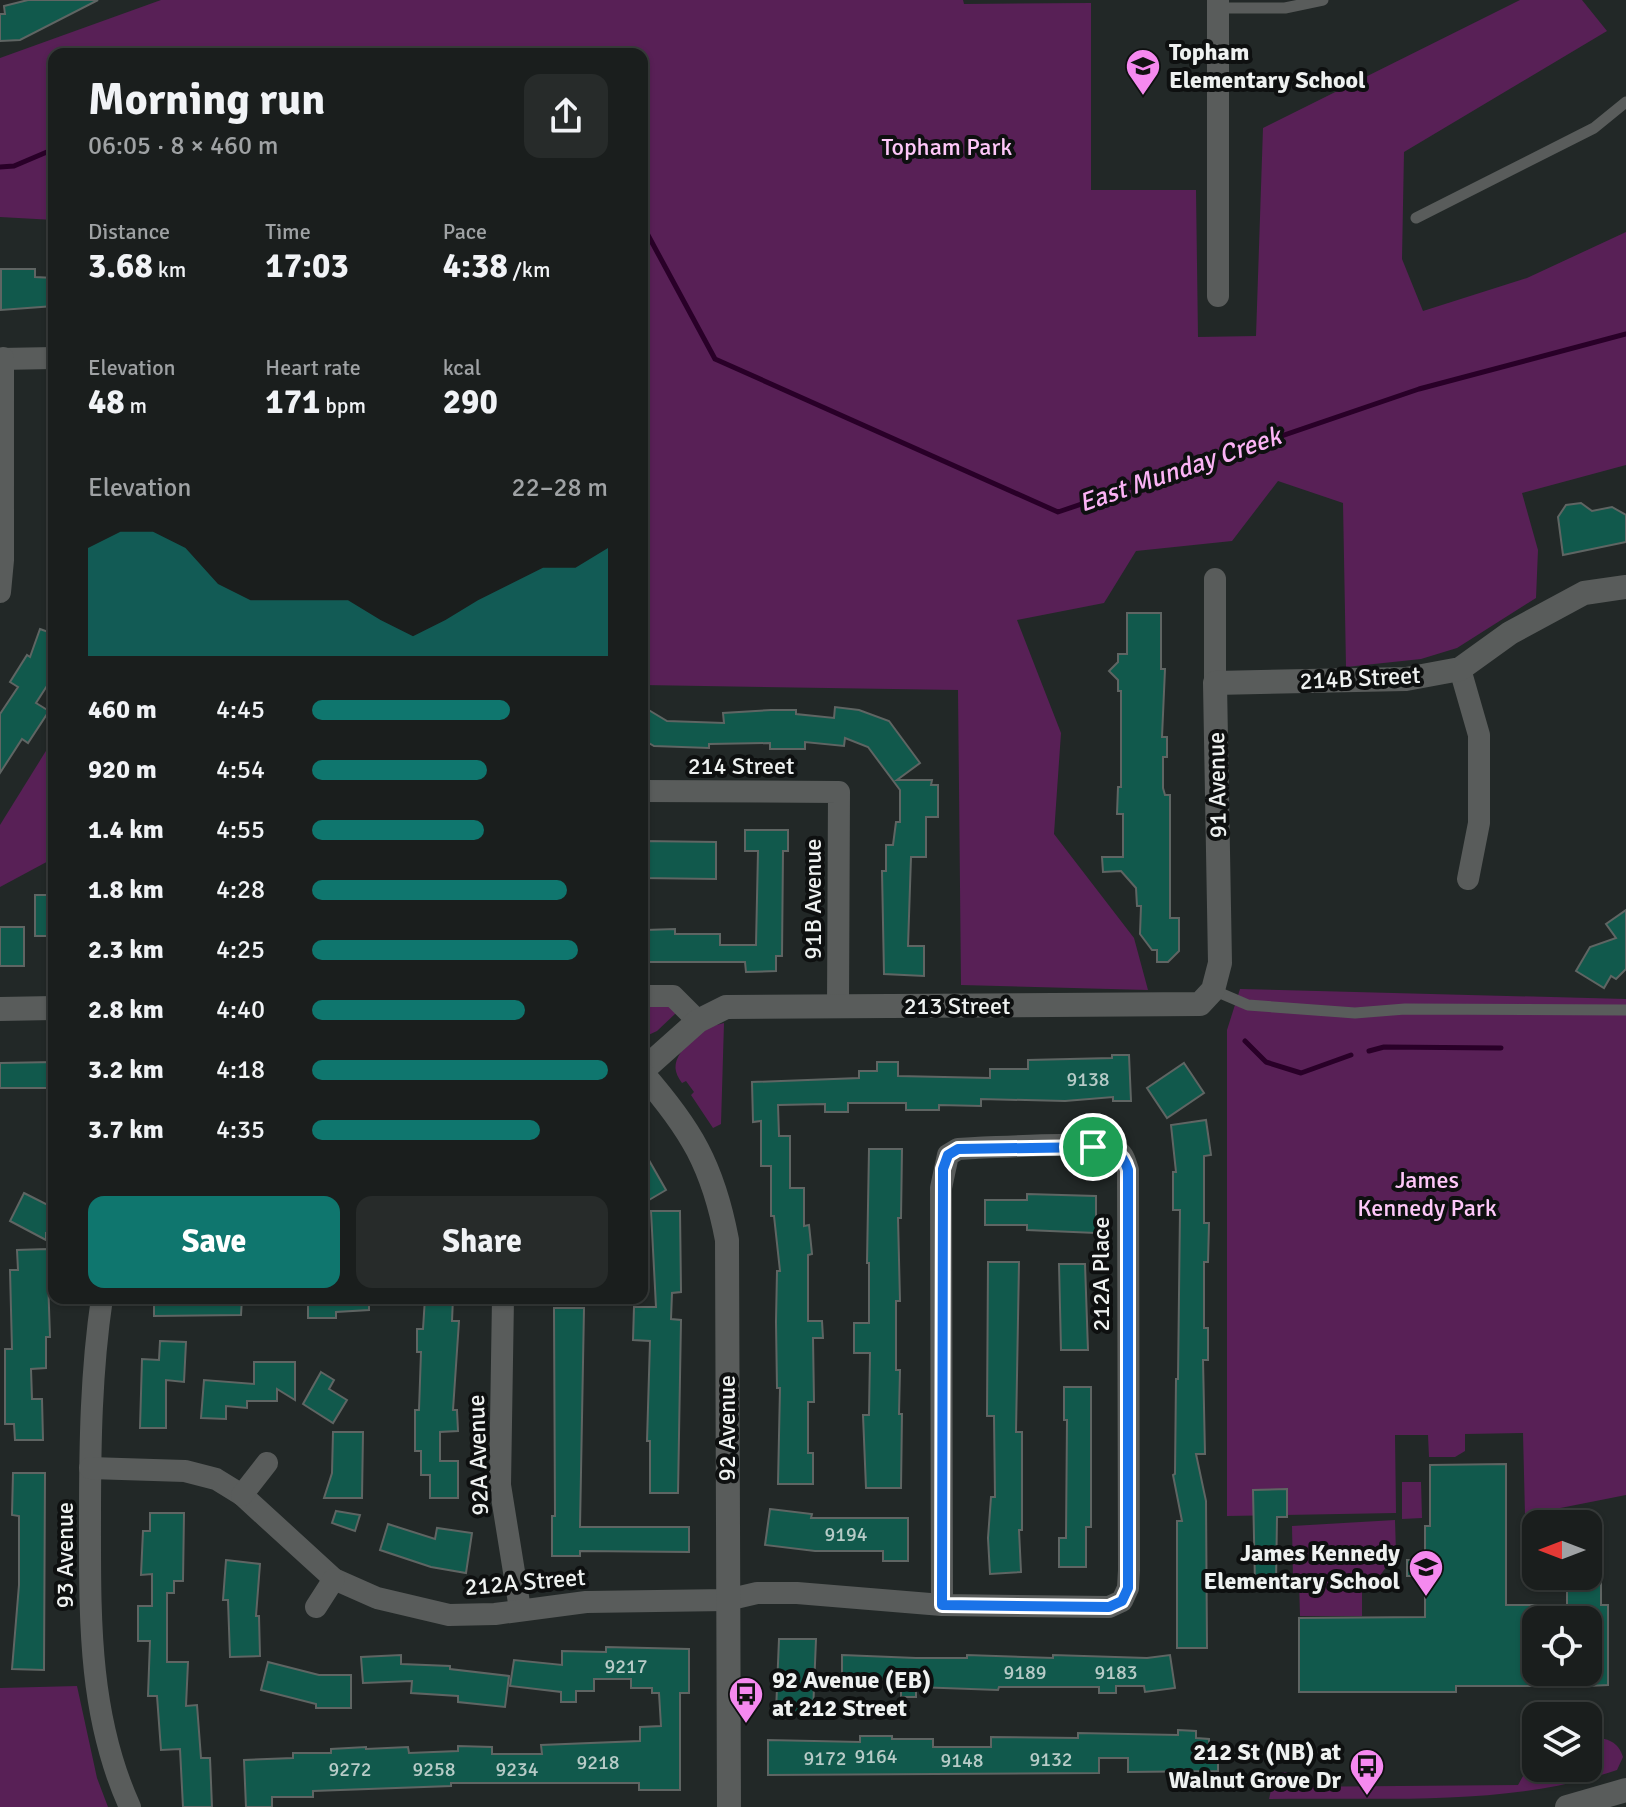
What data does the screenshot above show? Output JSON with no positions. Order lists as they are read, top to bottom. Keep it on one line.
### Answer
{"streets":{"street":["214B Street","214 Street","91 Avenue","91B Avenue","213 Street","212A Place","92 Avenue","92A Avenue","93 Avenue","212A Street"]},"crossings":[["214B Street","91 Avenue"],["214 Street","91B Avenue"],["91 Avenue","213 Street"],["91B Avenue","213 Street"],["212A Place","92 Avenue"],["212A Place","212A Street"],["92 Avenue","212A Street"],["92A Avenue","212A Street"],["93 Avenue","212A Street"]],"water":["East Munday Creek"],"parks":["Topham Park","James Kennedy Park"],"places":{"school or university":["Topham Elementary School","James Kennedy Elementary School"],"bus stop":["92 Avenue (EB) at 212 Street","212 St (NB) at Walnut Grove Dr"]},"house_numbers":["9138","9194","9217","9189","9183","9164","9172","9132","9148","9218","9272","9258","9234"],"north":"left","page":{"heading":["Morning run","06:05 · 8 × 460 m"],"stats":[["Distance","3.68 km"],["Time","17:03"],["Pace","4:38 /km"],["Elevation","48 m"],["Heart rate","171 bpm"],["kcal","290"]],"chart":["Elevation","22–28 m"],"list":[{"name":"460 m","note":"4:45"},{"name":"920 m","note":"4:54"},{"name":"1.4 km","note":"4:55"},{"name":"1.8 km","note":"4:28"},{"name":"2.3 km","note":"4:25"},{"name":"2.8 km","note":"4:40"},{"name":"3.2 km","note":"4:18"},{"name":"3.7 km","note":"4:35"}],"buttons":["Save","Share"]}}
